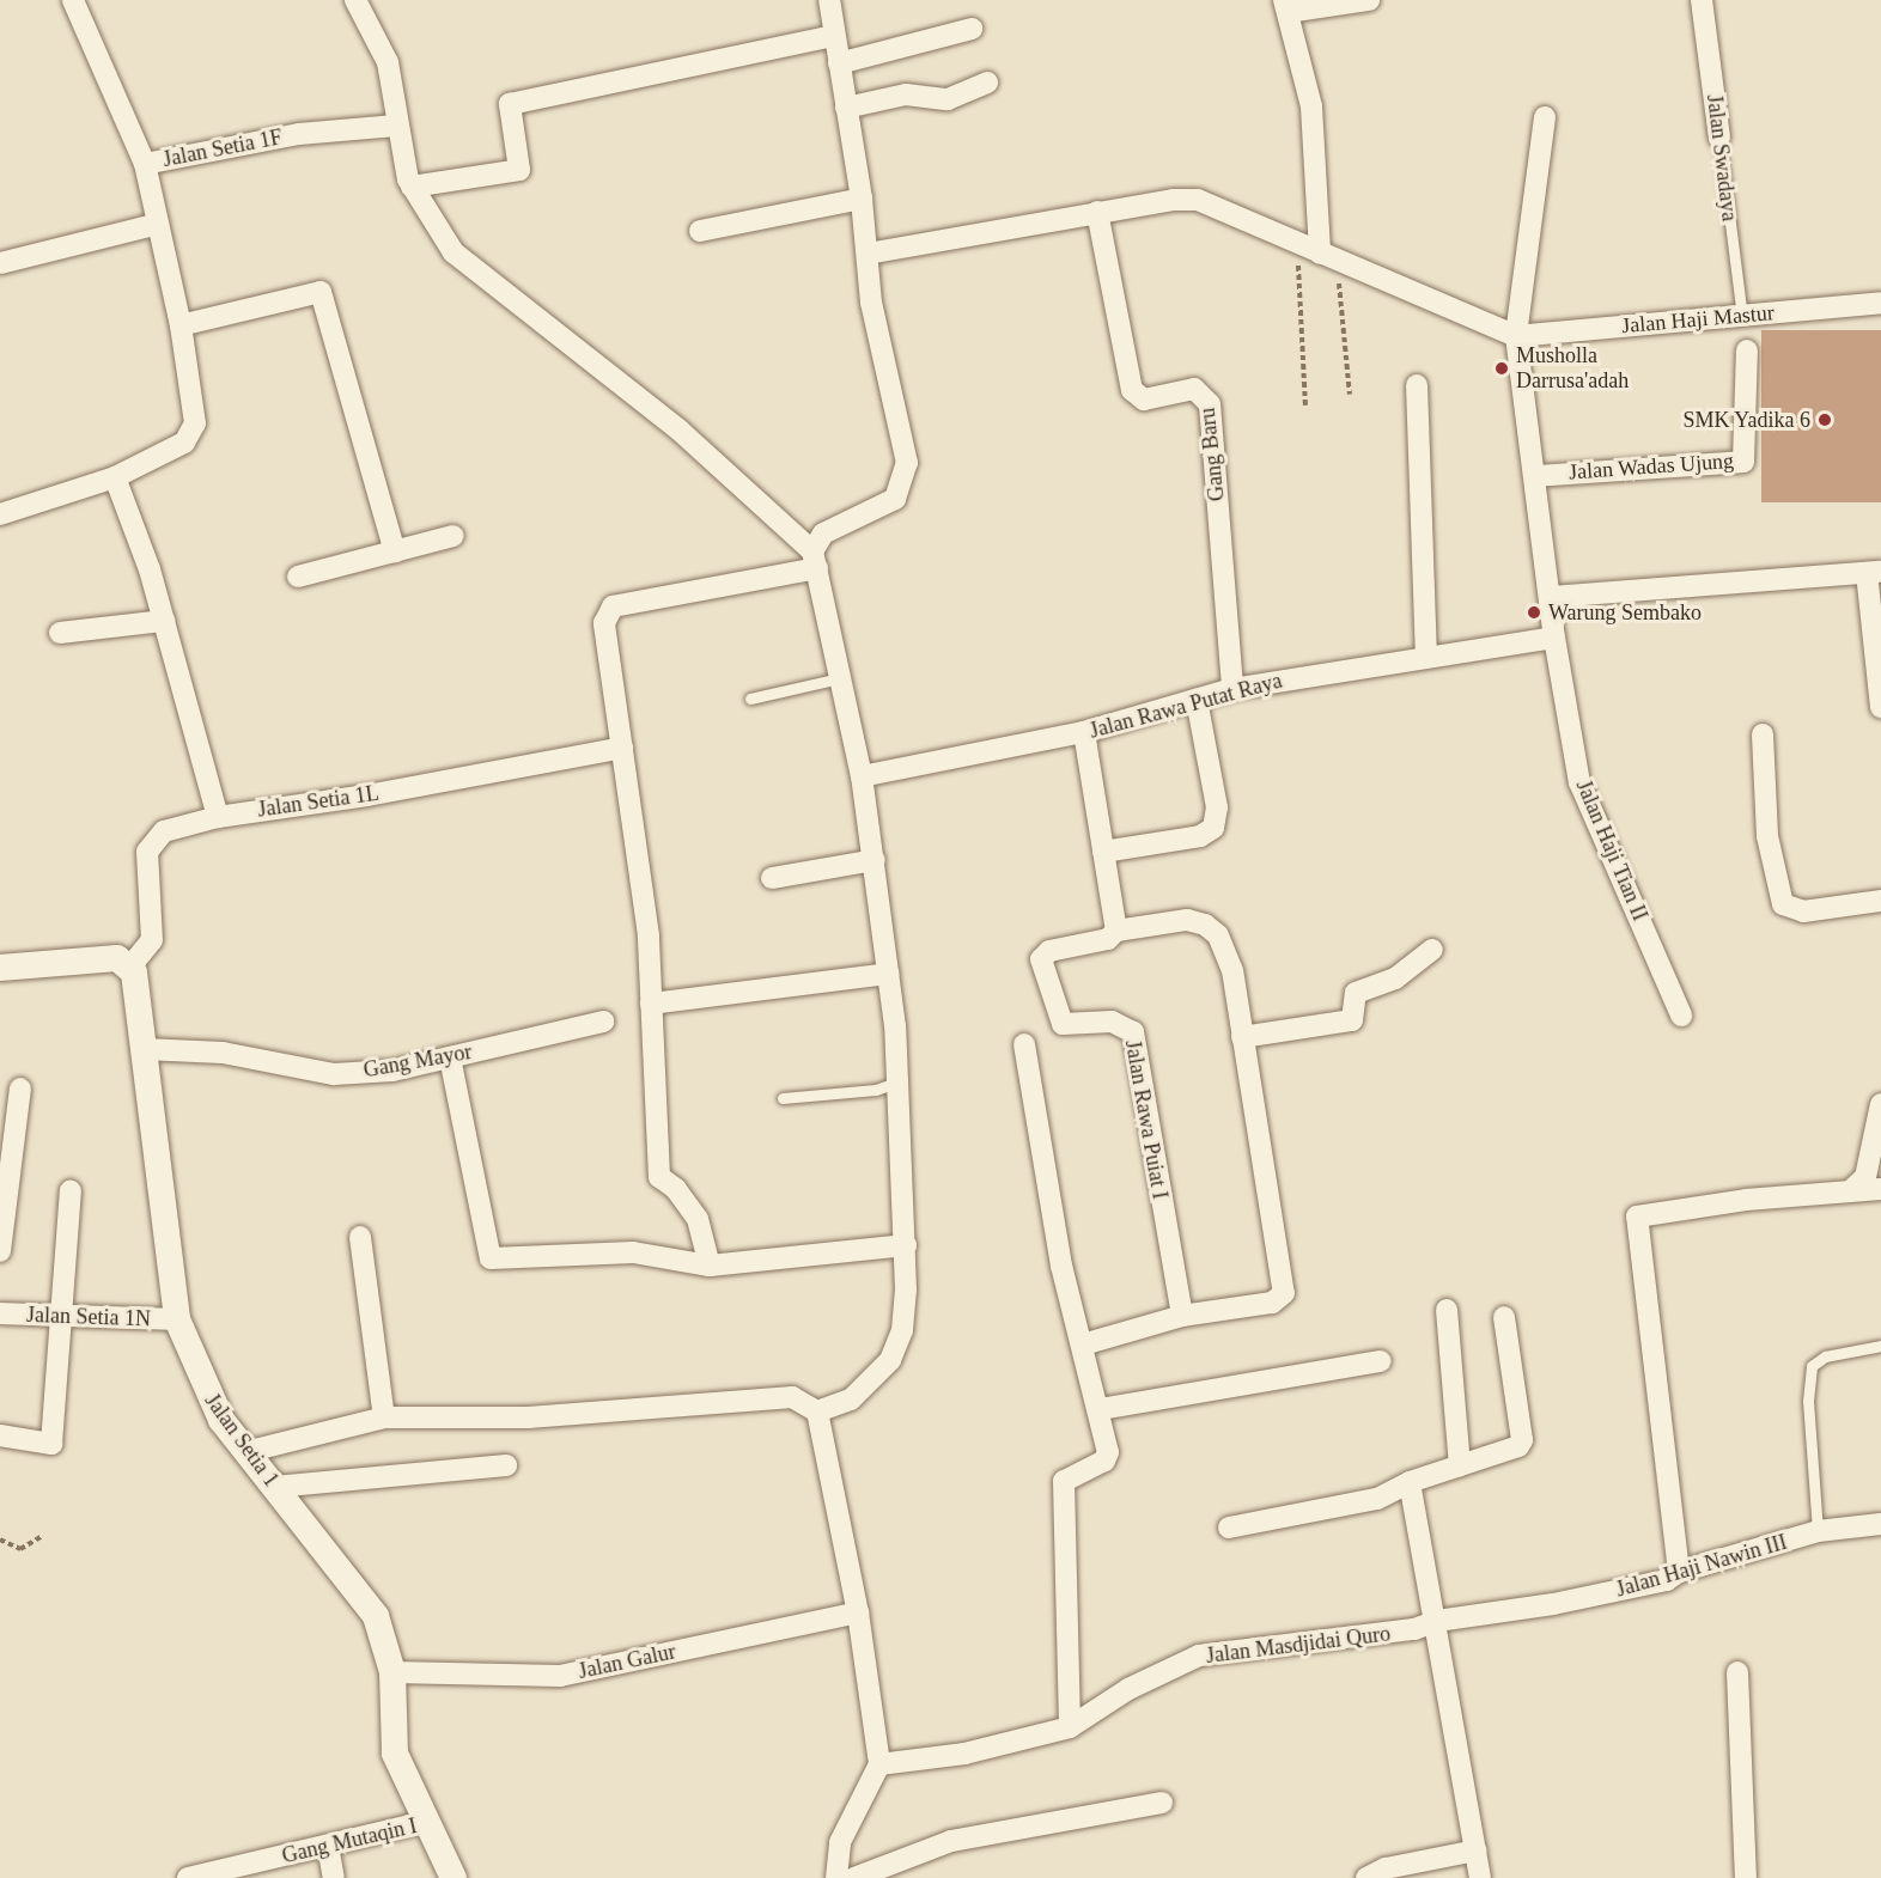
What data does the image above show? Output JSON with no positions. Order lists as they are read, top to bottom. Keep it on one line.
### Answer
{"streets":{"street":["Jalan Setia 1F","Jalan Swadaya","Jalan Haji Mastur","Gang Baru","Jalan Wadas Ujung","Jalan Rawa Putat Raya","Jalan Setia 1L","Jalan Haji Tian II","Gang Mayor","Jalan Rawa Puiat I","Jalan Setia 1N","Jalan Setia 1","Jalan Haji Nawin III","Jalan Masdjidai Quro","Jalan Galur","Gang Mutaqin I"]},"crossings":[["Jalan Swadaya","Jalan Haji Mastur"],["Jalan Haji Mastur","Jalan Haji Tian II"],["Gang Baru","Jalan Rawa Putat Raya"],["Jalan Wadas Ujung","Jalan Haji Tian II"],["Jalan Rawa Putat Raya","Jalan Haji Tian II"],["Jalan Setia 1L","Jalan Setia 1"],["Gang Mayor","Jalan Setia 1"],["Jalan Setia 1N","Jalan Setia 1"],["Jalan Setia 1","Jalan Galur"],["Jalan Setia 1","Gang Mutaqin I"],["Jalan Haji Nawin III","Jalan Masdjidai Quro"]],"places":["Musholla Darrusa'adah","SMK Yadika 6","Warung Sembako"]}
